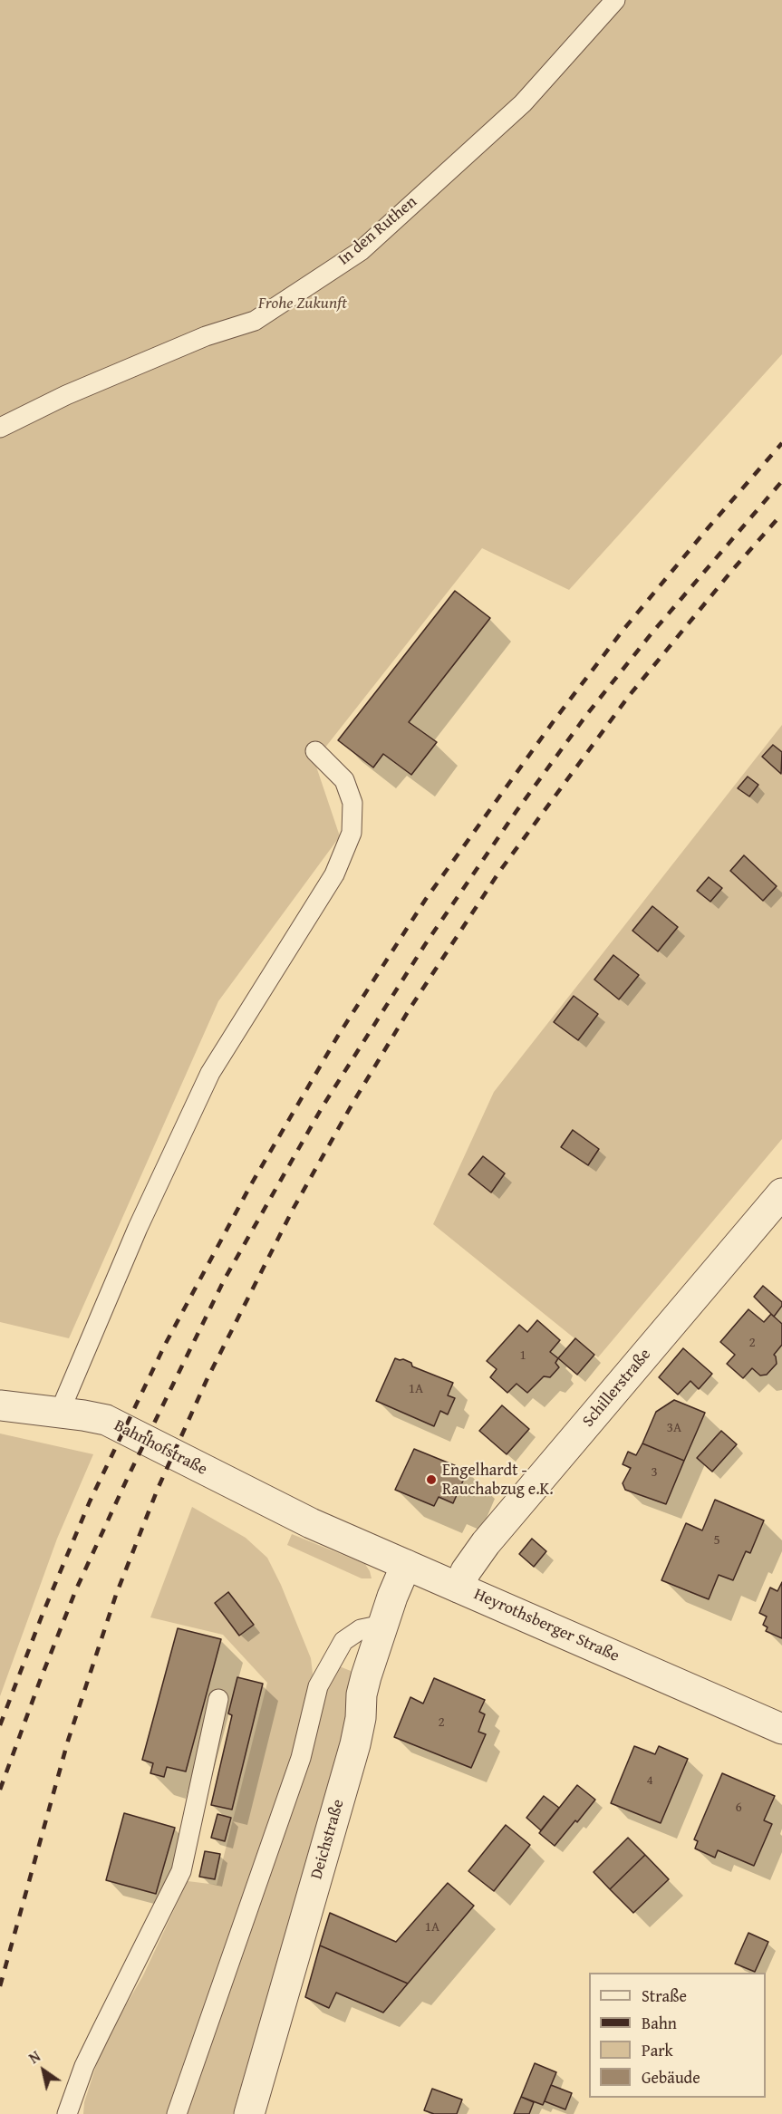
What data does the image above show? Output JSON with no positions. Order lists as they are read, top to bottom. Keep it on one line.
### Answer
{"streets":{"street":["Schillerstraße","Bahnhofstraße","Heyrothsberger Straße","Deichstraße"],"lane":["In den Ruthen"]},"crossings":[["Schillerstraße","Heyrothsberger Straße"],["Bahnhofstraße","Heyrothsberger Straße"],["Heyrothsberger Straße","Deichstraße"]],"parks":["Frohe Zukunft"],"places":["Engelhardt - Rauchabzug e.K."],"house_numbers":["2","1","1A","3A","3","5","2","4","6","1A"],"legend":["Straße","Bahn","Park","Gebäude"],"north":"top left"}
